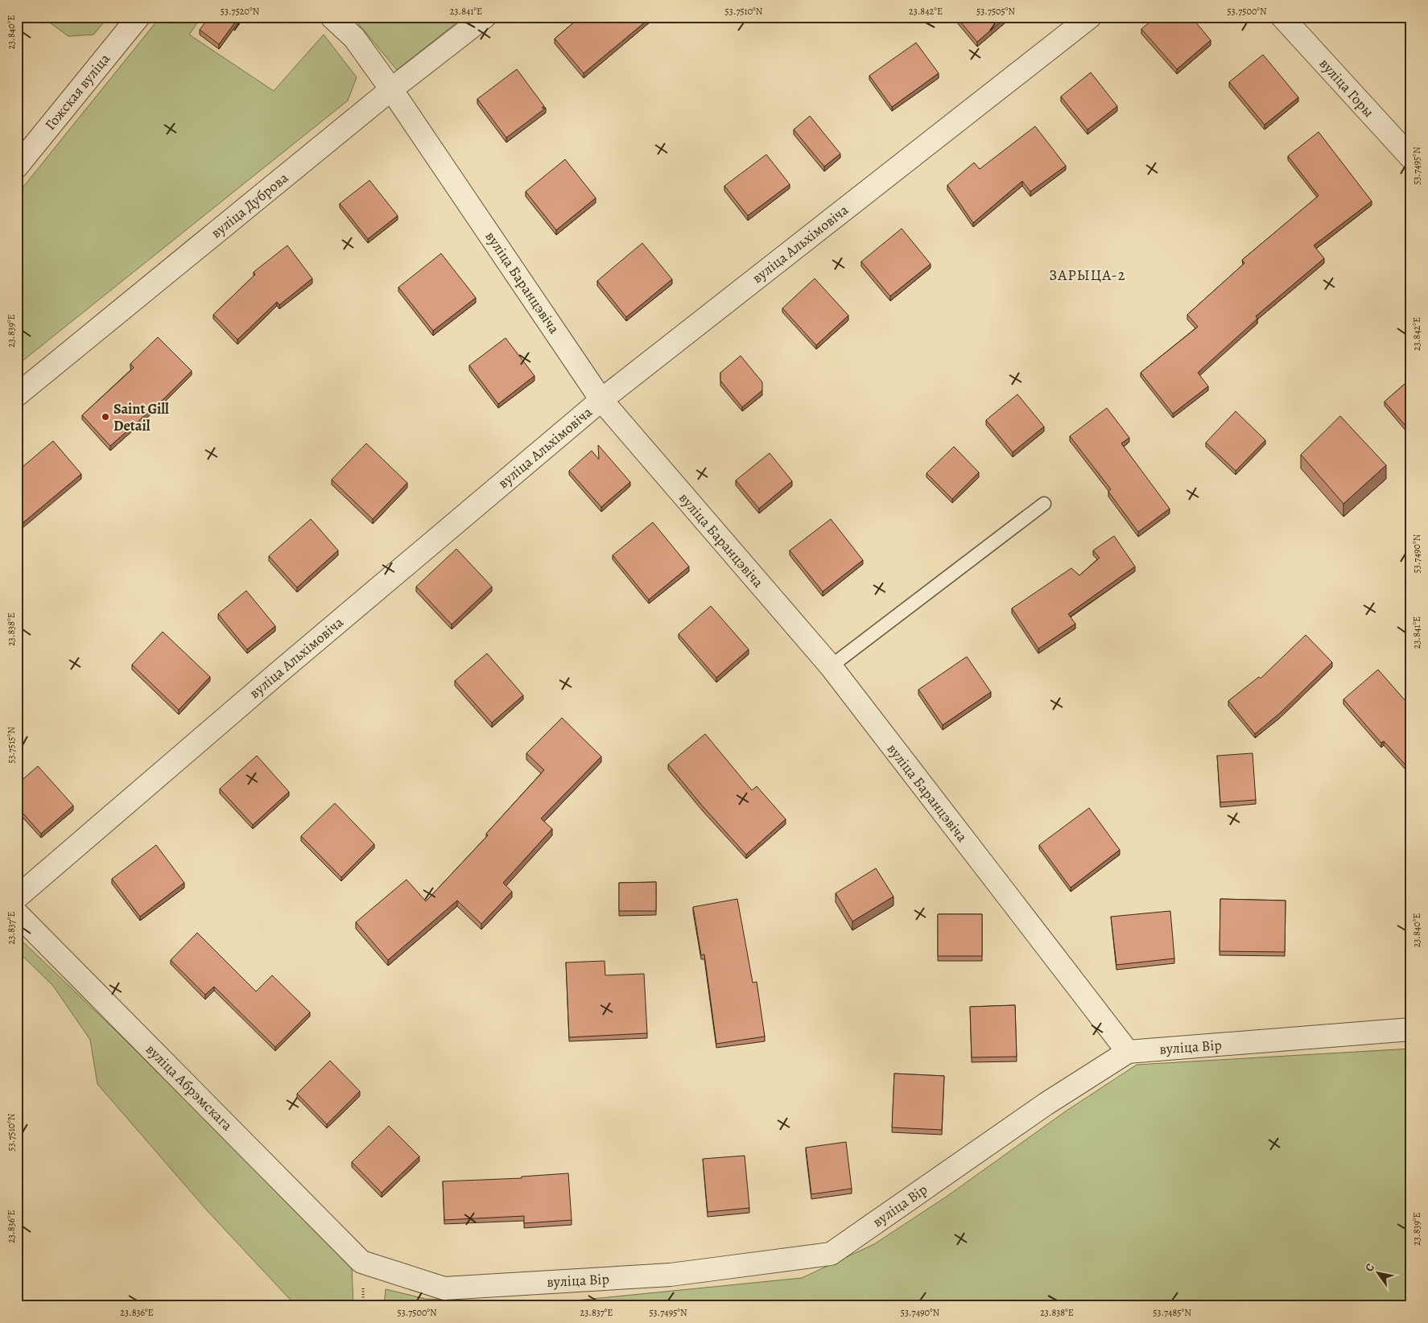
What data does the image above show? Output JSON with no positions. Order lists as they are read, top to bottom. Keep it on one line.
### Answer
{"streets":{"street":["вуліца Горы","Гожская вуліца","вуліца Дуброва","вуліца Альхімовіча","вуліца Баранцэвіча","вуліца Вір","вуліца Абрэмскага"]},"crossings":[["вуліца Дуброва","вуліца Баранцэвіча"],["вуліца Альхімовіча","вуліца Баранцэвіча"],["вуліца Баранцэвіча","вуліца Вір"],["вуліца Вір","вуліца Абрэмскага"]],"districts":["ЗАРЫЦА-2"],"places":["Saint Gill Detail"],"north":"top left","coordinates":["53.7520°N","23.841°E","53.7510°N","23.842°E","53.7505°N","53.7500°N","23.840°E","53.7495°N","23.839°E","53.7490°N","23.838°E","53.7515°N","23.837°E","23.836°E","53.7485°N"]}
